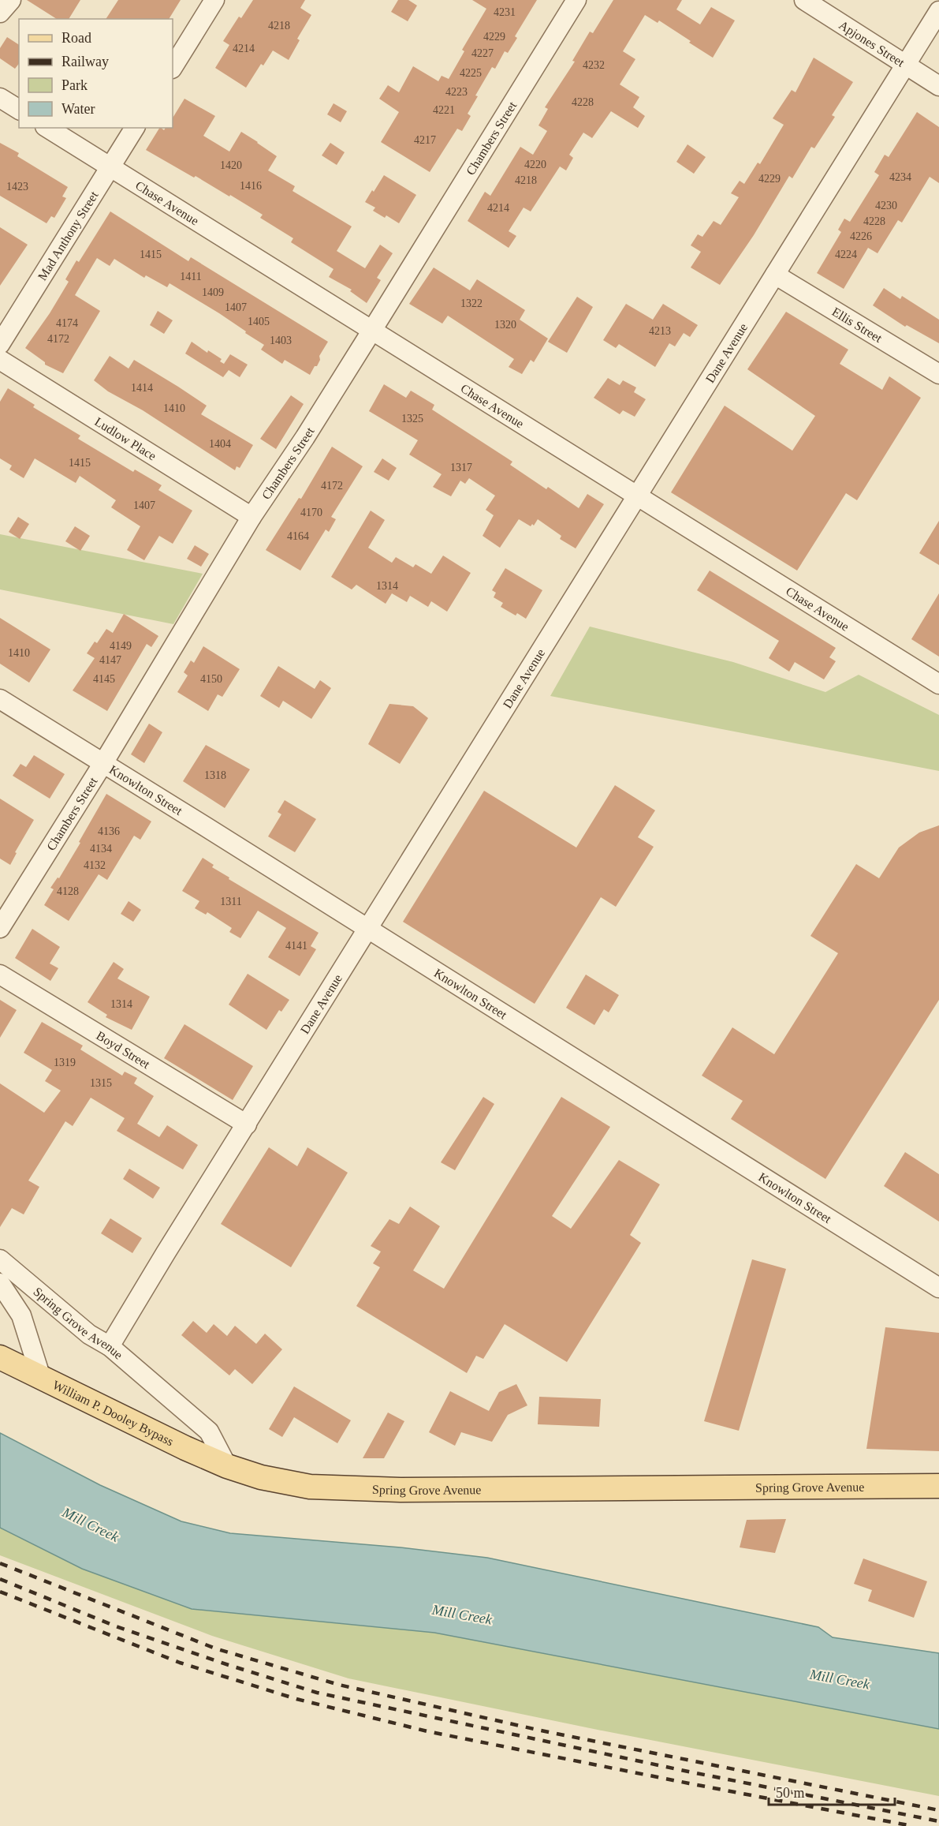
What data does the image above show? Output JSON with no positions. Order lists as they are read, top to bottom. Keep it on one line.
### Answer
{"streets":{"main road":["Spring Grove Avenue","William P. Dooley Bypass"],"street":["Apjones Street","Chambers Street","Chase Avenue","Mad Anthony Street","Ellis Street","Dane Avenue","Ludlow Place","Knowlton Street","Boyd Street"]},"crossings":[["Apjones Street","Dane Avenue"],["Chambers Street","Chase Avenue"],["Chambers Street","Ludlow Place"],["Chambers Street","Knowlton Street"],["Chase Avenue","Mad Anthony Street"],["Chase Avenue","Dane Avenue"],["Ellis Street","Dane Avenue"],["Dane Avenue","Knowlton Street"],["Dane Avenue","Boyd Street"],["Dane Avenue","Spring Grove Avenue"],["Spring Grove Avenue","William P. Dooley Bypass"]],"water":["Mill Creek"],"house_numbers":["4231","4218","4229","4214","4227","4232","4225","4223","4228","4221","4217","4220","1420","4234","4229","4218","1416","1423","4230","4214","4228","4226","1415","4224","1411","1409","1322","1407","1405","4174","1320","4213","4172","1403","1414","1410","1325","1404","1415","1317","4172","1407","4170","4164","1314","4149","1410","4147","4145","4150","1318","4136","4134","4132","4128","1311","4141","1314","1319","1315"],"legend":["Road","Railway","Park","Water"],"scale_bar":"50 m"}
